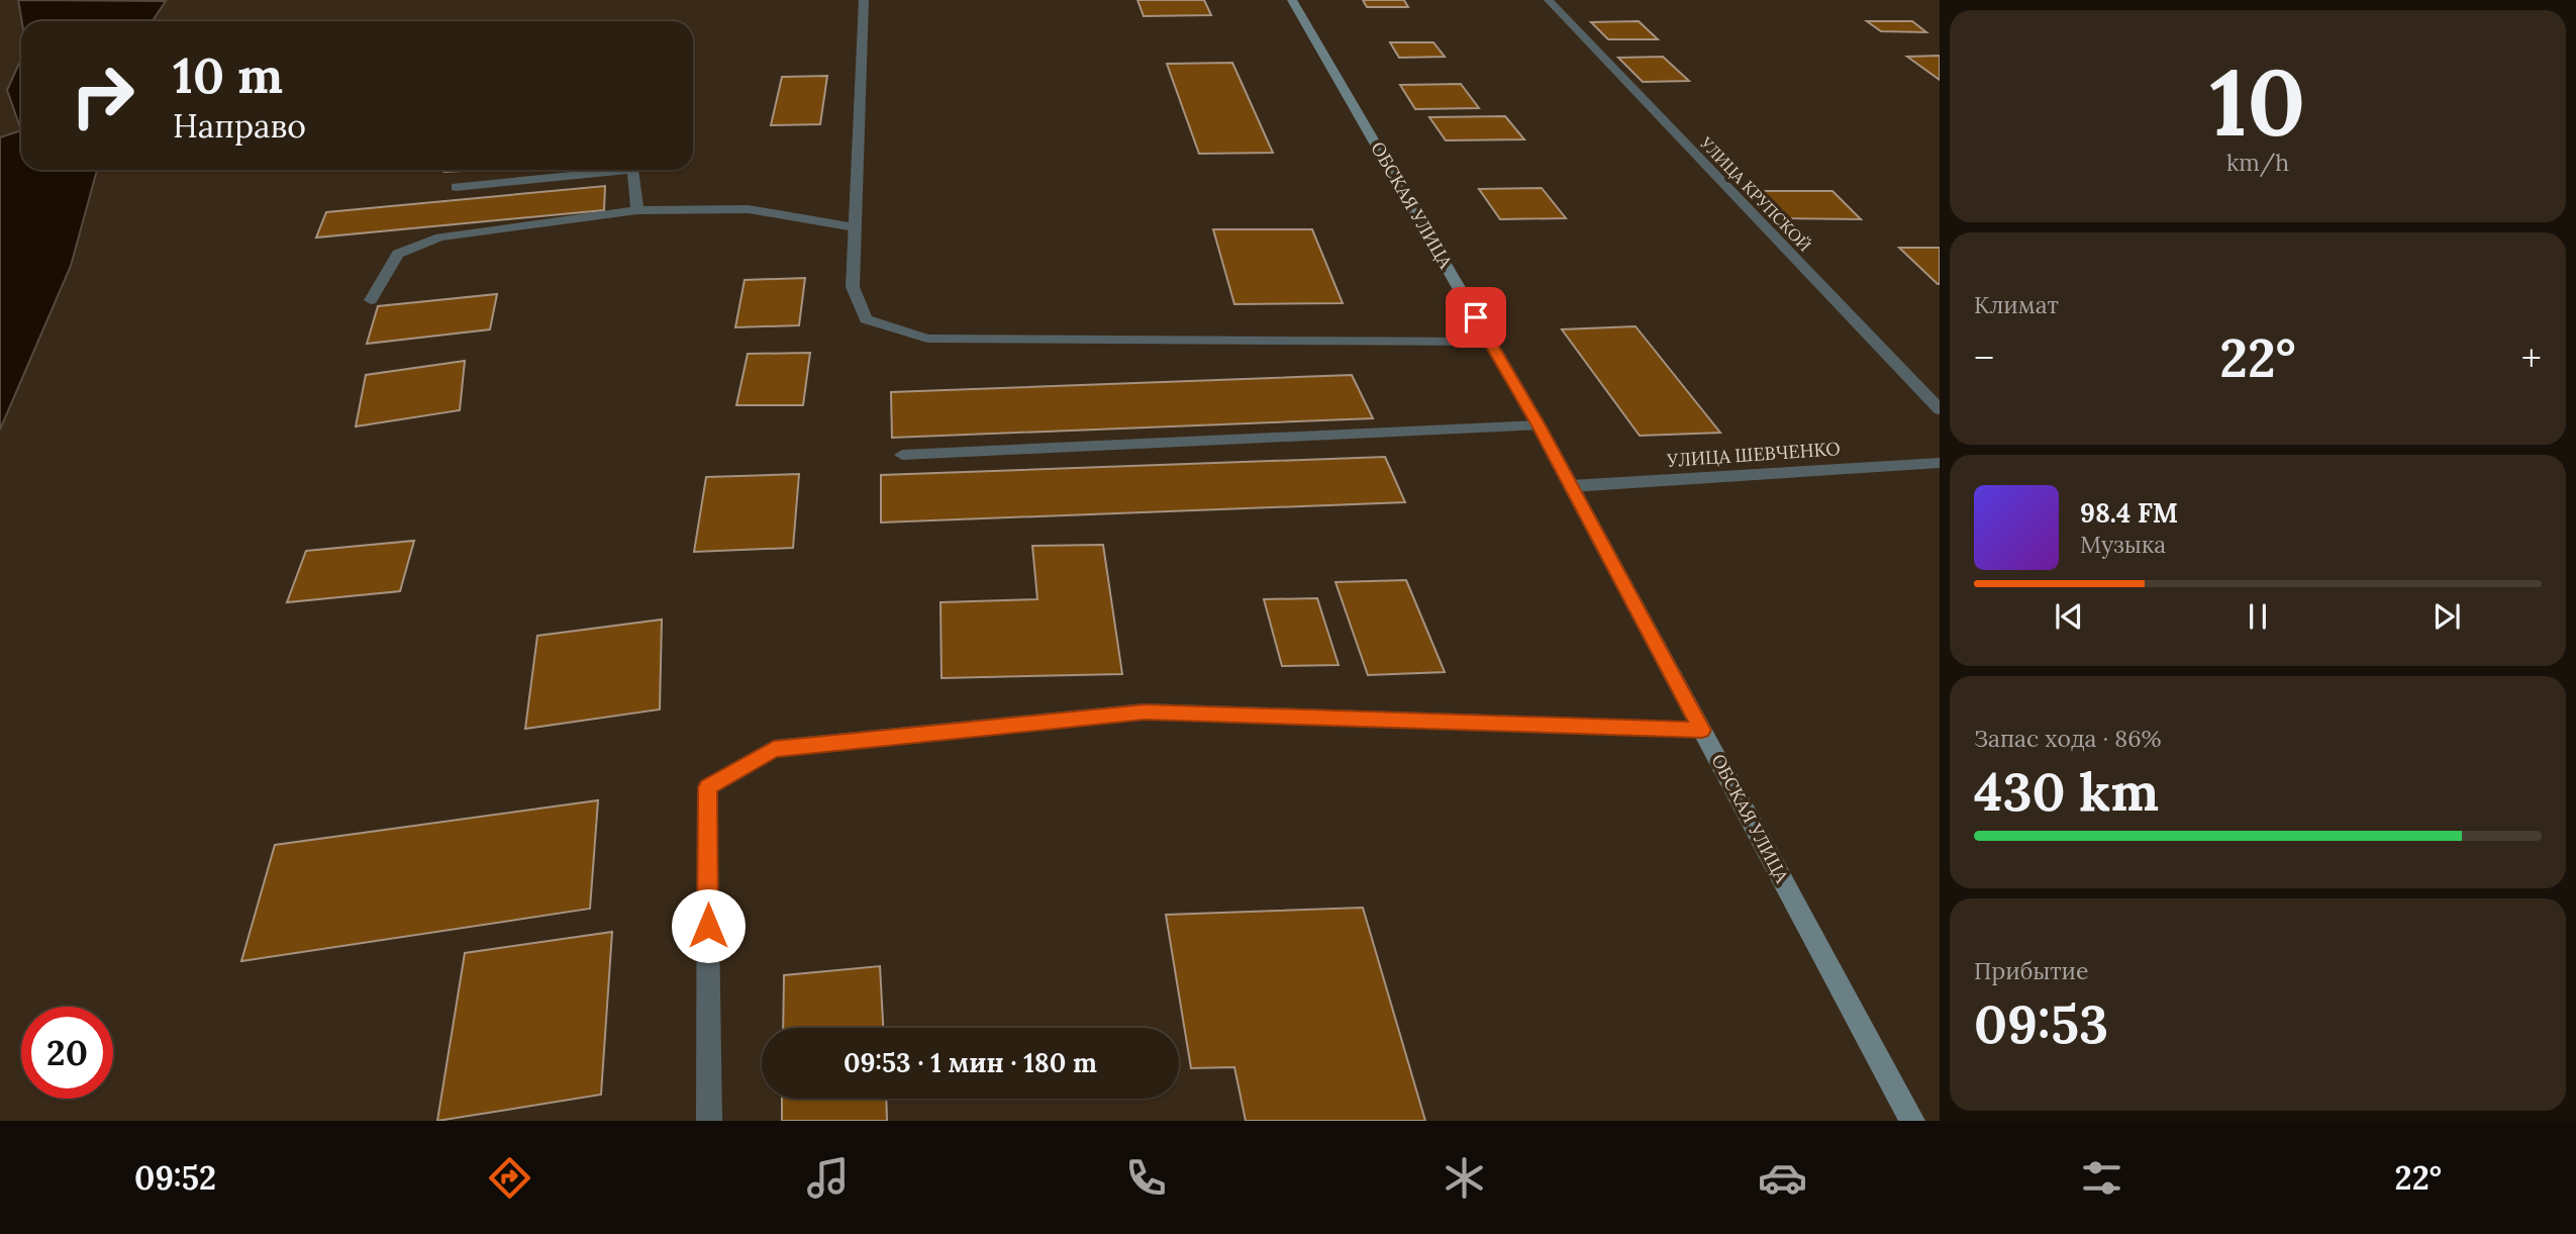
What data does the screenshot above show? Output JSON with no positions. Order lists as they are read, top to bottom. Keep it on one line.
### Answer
{"streets":{"street":["УЛИЦА КРУПСКОЙ","ОБСКАЯ УЛИЦА","УЛИЦА ШЕВЧЕНКО"]},"crossings":[["ОБСКАЯ УЛИЦА","УЛИЦА ШЕВЧЕНКО"]],"page":{"tile":[["10","km/h"],"Климат",["Запас хода · 86%","430 km"],["Прибытие","09:53"]],"turn":["10 m","Направо"],"heat":["−","22°","+"],"song":["98.4 FM","Музыка"],"limit":"20","trip":"09:53 · 1 мин · 180 m","tabs":["09:52","22°"]}}
